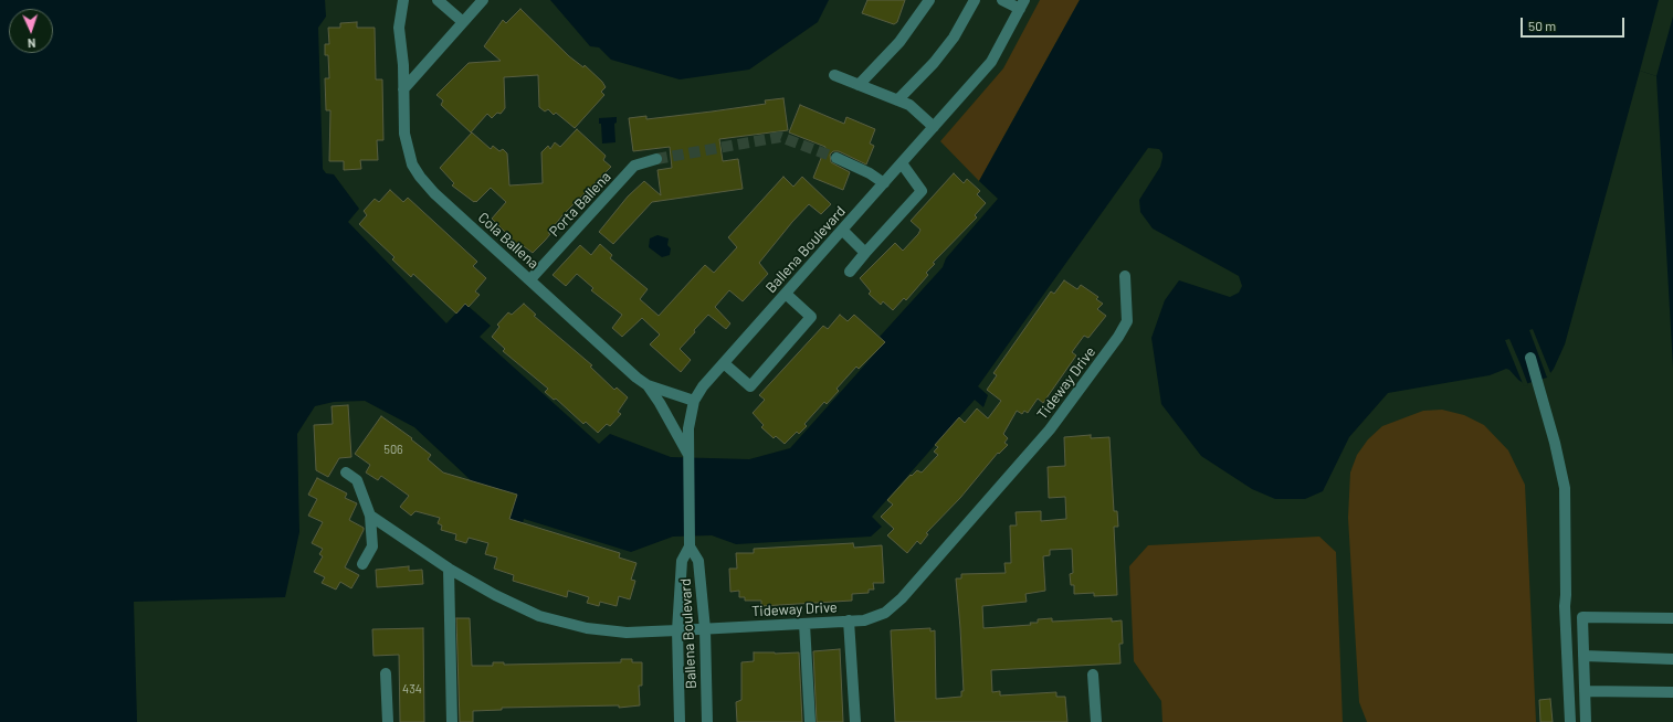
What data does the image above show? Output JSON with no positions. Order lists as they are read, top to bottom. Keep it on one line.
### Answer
{"streets":{"street":["Porta Ballena","Cola Ballena","Ballena Boulevard","Tideway Drive"]},"crossings":[["Porta Ballena","Cola Ballena"],["Cola Ballena","Ballena Boulevard"],["Ballena Boulevard","Tideway Drive"]],"house_numbers":["506","434"],"scale_bar":"50 m","north":"bottom"}
